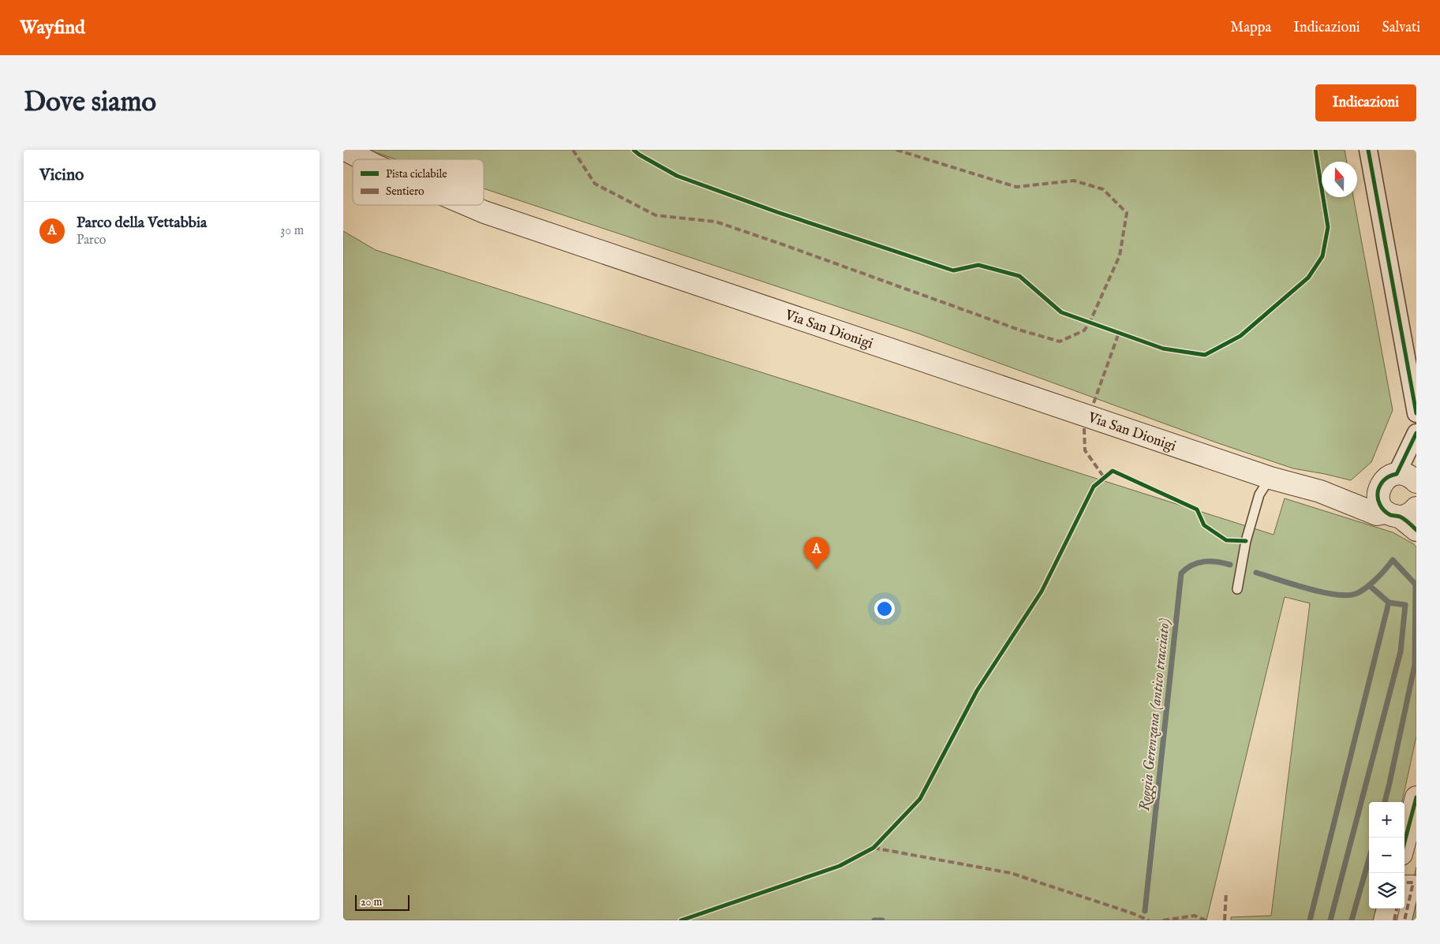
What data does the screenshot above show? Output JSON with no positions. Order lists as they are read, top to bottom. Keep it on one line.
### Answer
{"streets":{"street":["Via San Dionigi"]},"water":["Roggia Gerenzana (antico tracciato)"],"legend":["Pista ciclabile","Sentiero"],"scale_bar":"20 m","north":"top","page":{"header":"Wayfind","nav":["Mappa","Indicazioni","Salvati"],"buttons":"Indicazioni","title":"Dove siamo","heading":"Vicino","list":[{"mark":"A","name":"Parco della Vettabbia","note":"Parco","value":"30 m"}],"pins":"A","map_buttons":["+","−"],"scale":"20 m"}}
